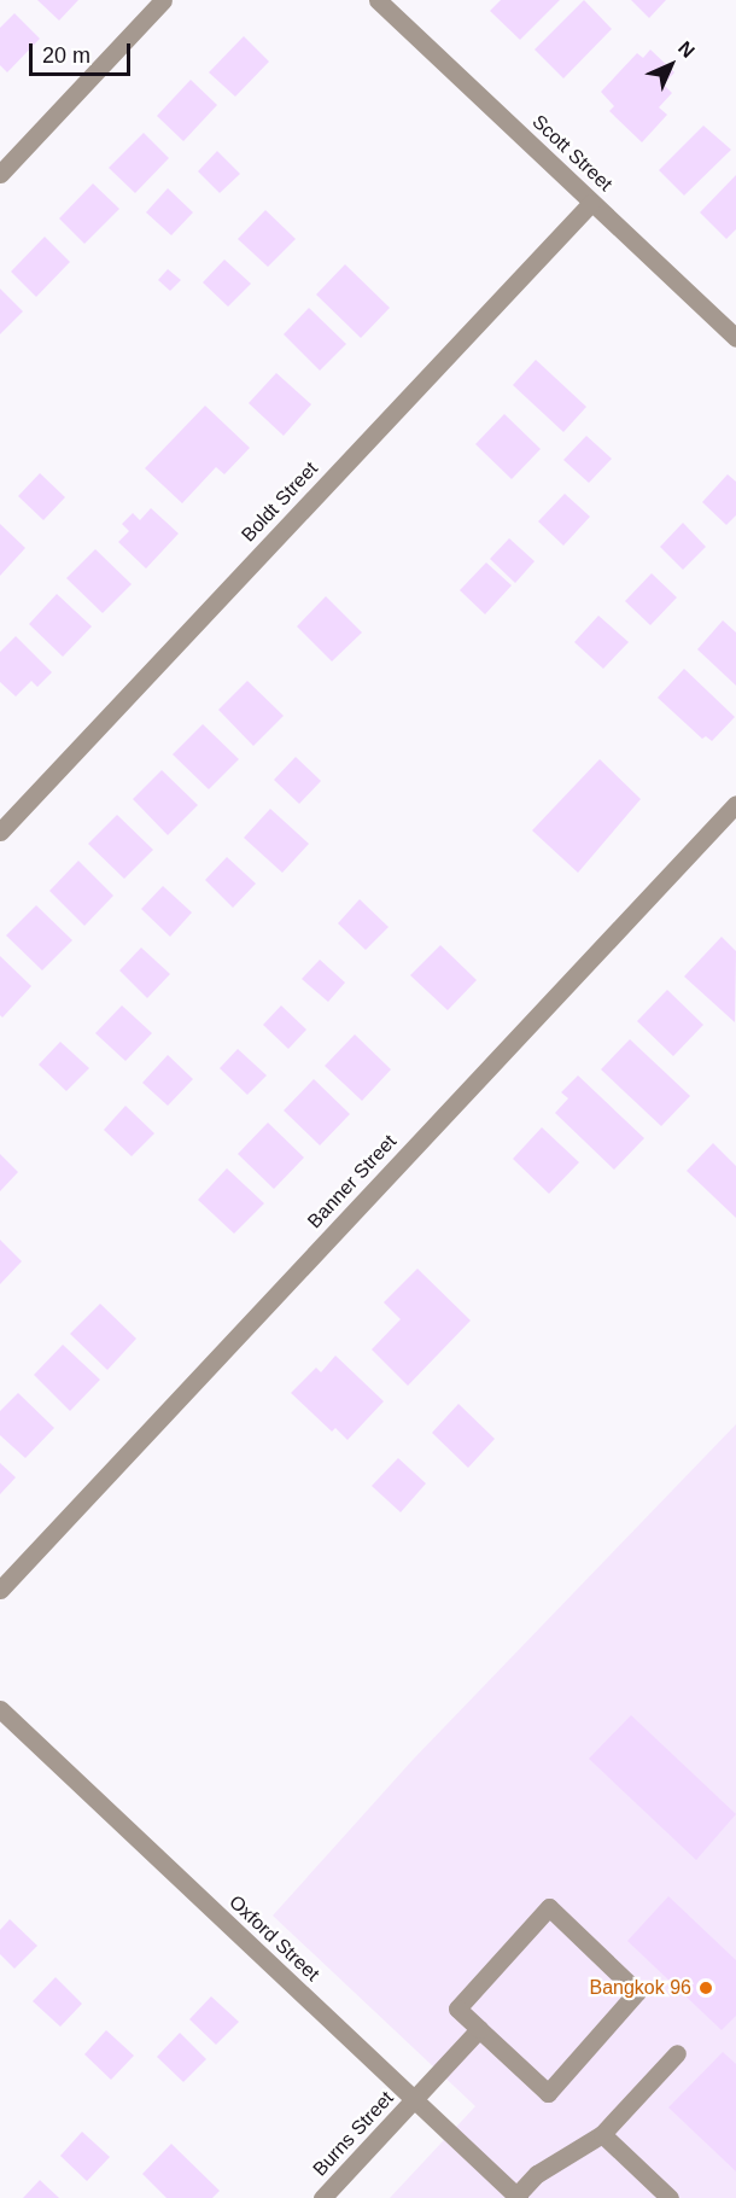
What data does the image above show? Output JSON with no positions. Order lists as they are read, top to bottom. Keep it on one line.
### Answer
{"streets":{"street":["Scott Street","Boldt Street","Banner Street","Oxford Street","Burns Street"]},"crossings":[["Scott Street","Boldt Street"],["Oxford Street","Burns Street"]],"places":["Bangkok 96"],"scale_bar":"20 m","north":"top right"}
